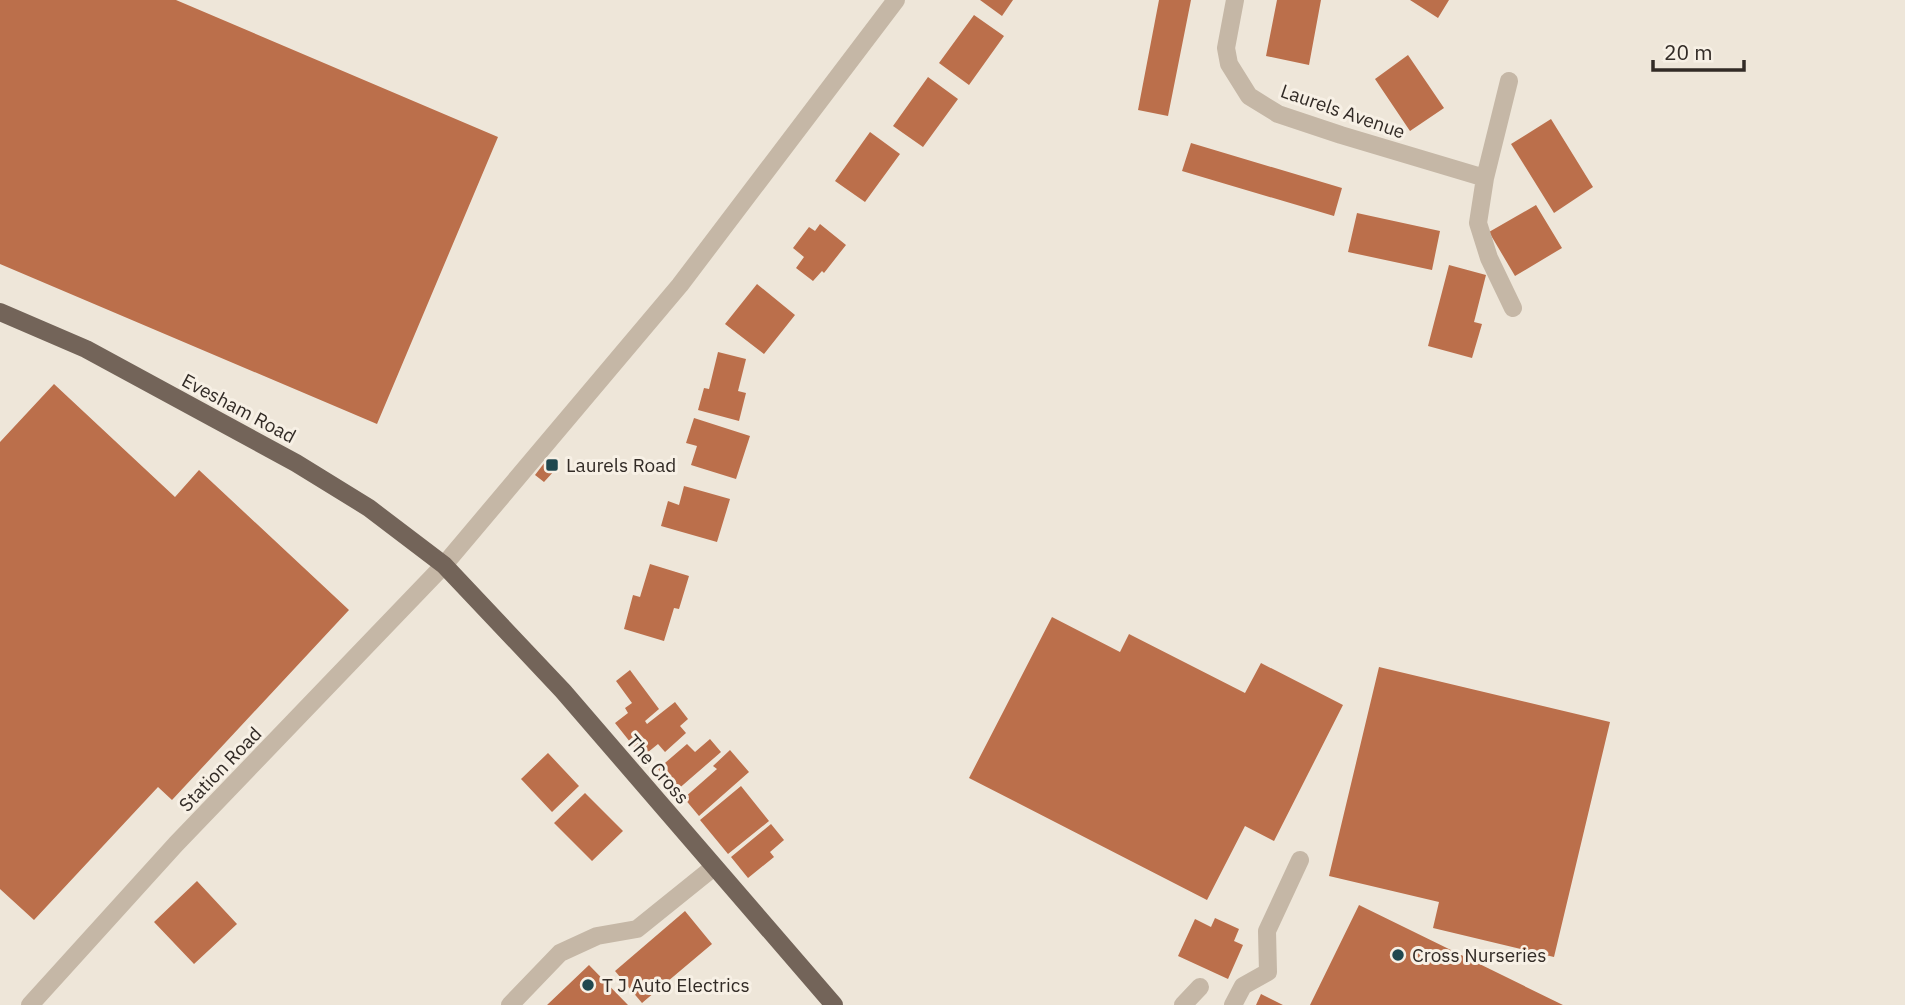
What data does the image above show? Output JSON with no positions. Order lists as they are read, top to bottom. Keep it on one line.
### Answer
{"streets":{"main road":["Evesham Road","The Cross"],"street":["Laurels Avenue","Station Road"]},"crossings":[["Evesham Road","Station Road"],["Evesham Road","The Cross"],["Station Road","The Cross"]],"places":{"transit":["Laurels Road"],"other":["Cross Nurseries","T J Auto Electrics"]},"scale_bar":"20 m"}
